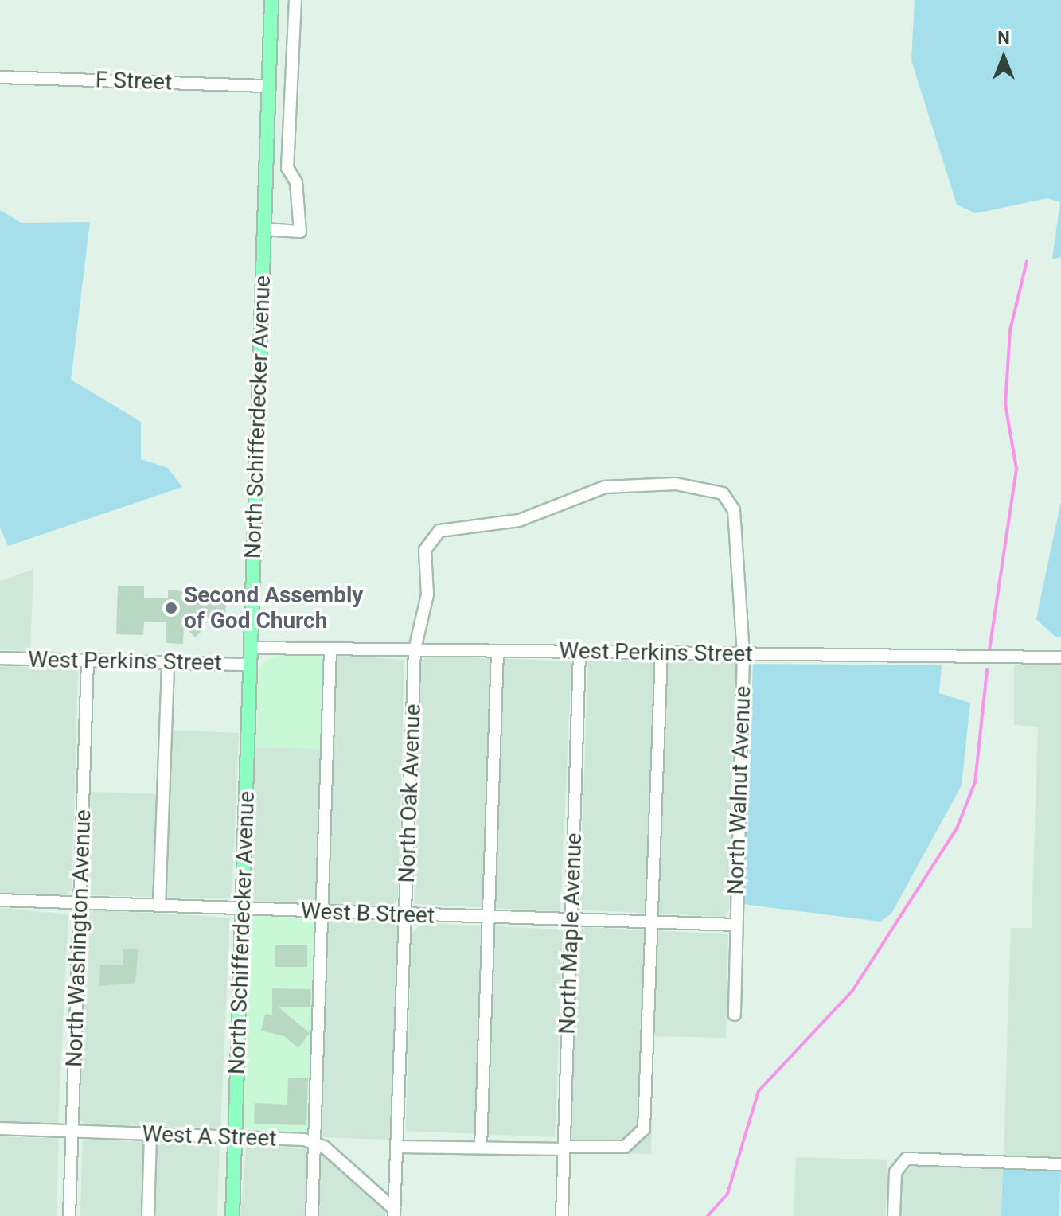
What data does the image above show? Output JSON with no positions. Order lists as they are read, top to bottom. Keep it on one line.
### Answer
{"streets":{"main road":["North Schifferdecker Avenue"],"street":["F Street","West Perkins Street","North Walnut Avenue","North Oak Avenue","West B Street","North Maple Avenue","North Washington Avenue","West A Street"]},"crossings":[["F Street","North Schifferdecker Avenue"],["North Schifferdecker Avenue","West Perkins Street"],["North Schifferdecker Avenue","West B Street"],["North Schifferdecker Avenue","West A Street"],["West Perkins Street","North Walnut Avenue"],["West Perkins Street","North Oak Avenue"],["West Perkins Street","North Maple Avenue"],["West Perkins Street","North Washington Avenue"],["North Walnut Avenue","North Oak Avenue"],["North Walnut Avenue","West B Street"],["North Oak Avenue","West B Street"],["West B Street","North Maple Avenue"],["West B Street","North Washington Avenue"],["North Washington Avenue","West A Street"]],"places":["Second Assembly of God Church"],"north":"top"}
